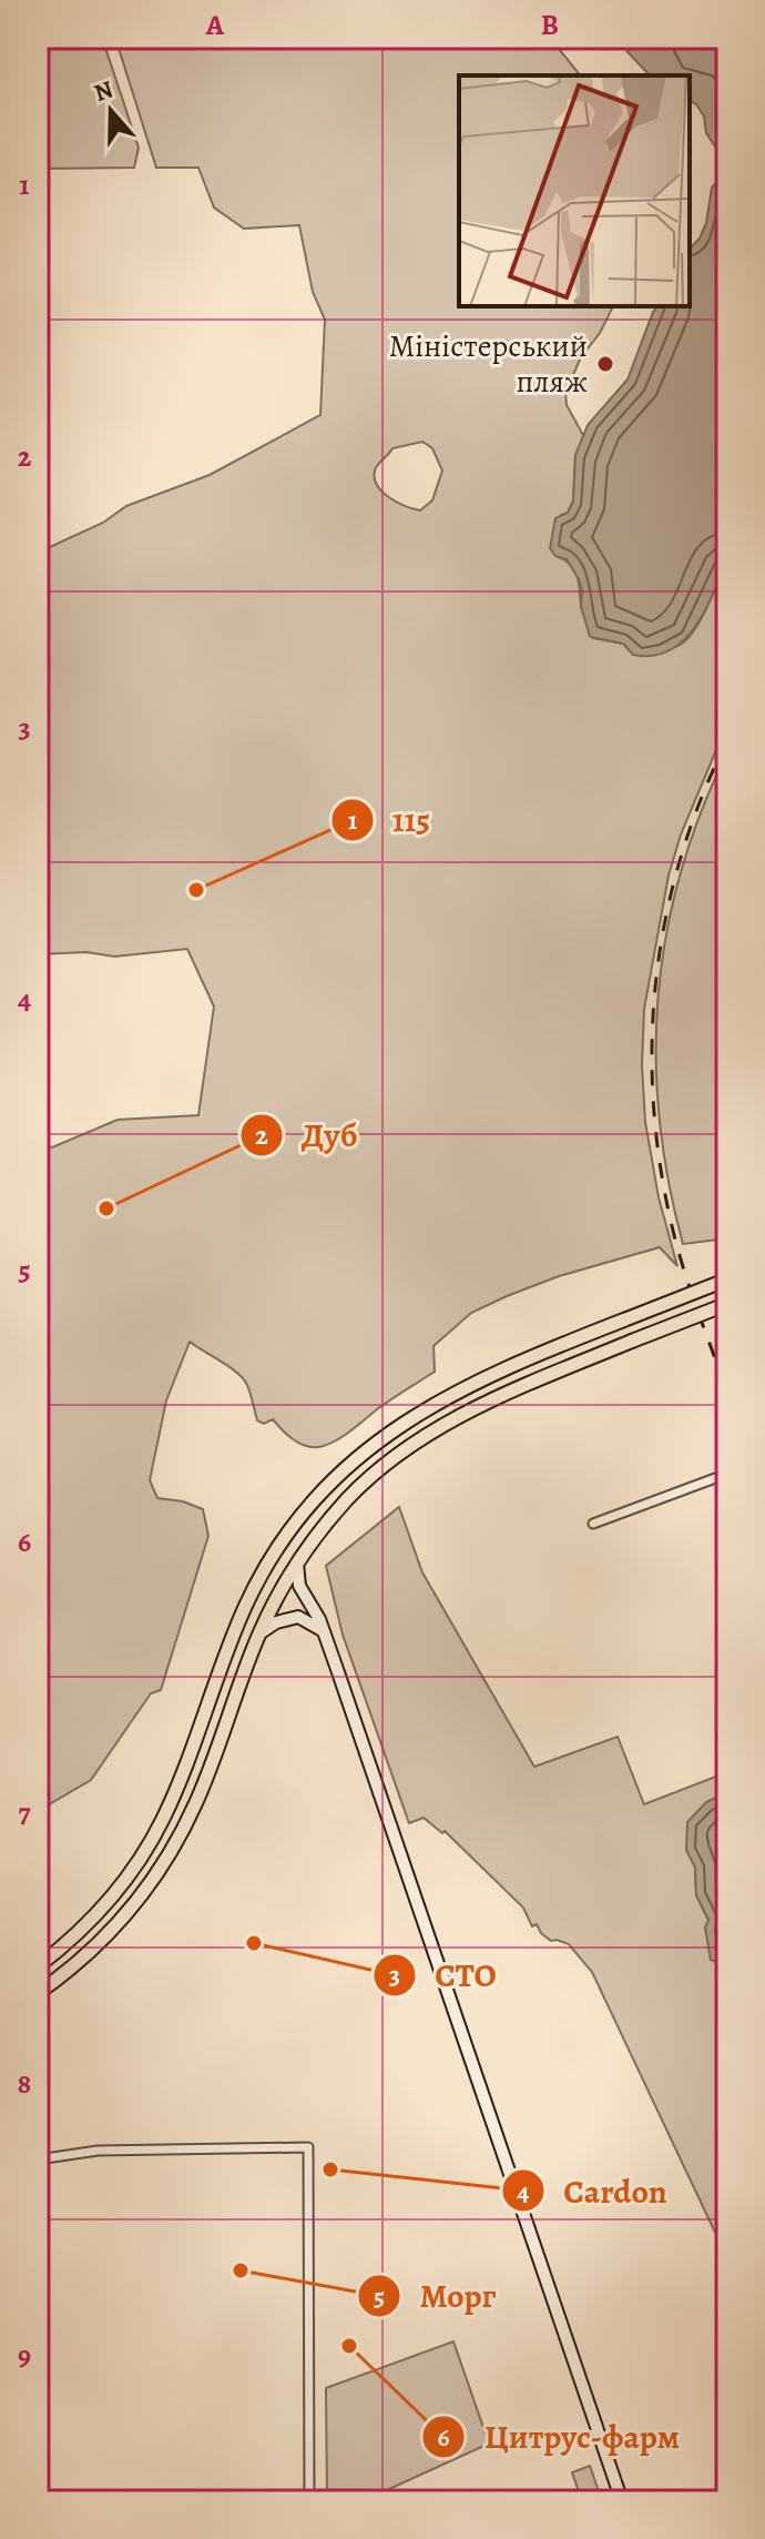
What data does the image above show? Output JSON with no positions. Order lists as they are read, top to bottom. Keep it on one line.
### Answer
{"places":["Міністерський пляж","115","Дуб","СТО","Cardon","Морг","Цитрус-фарм"],"north":"top","grid":{"columns":["A","B"],"rows":["1","2","3","4","5","6","7","8","9"]}}
